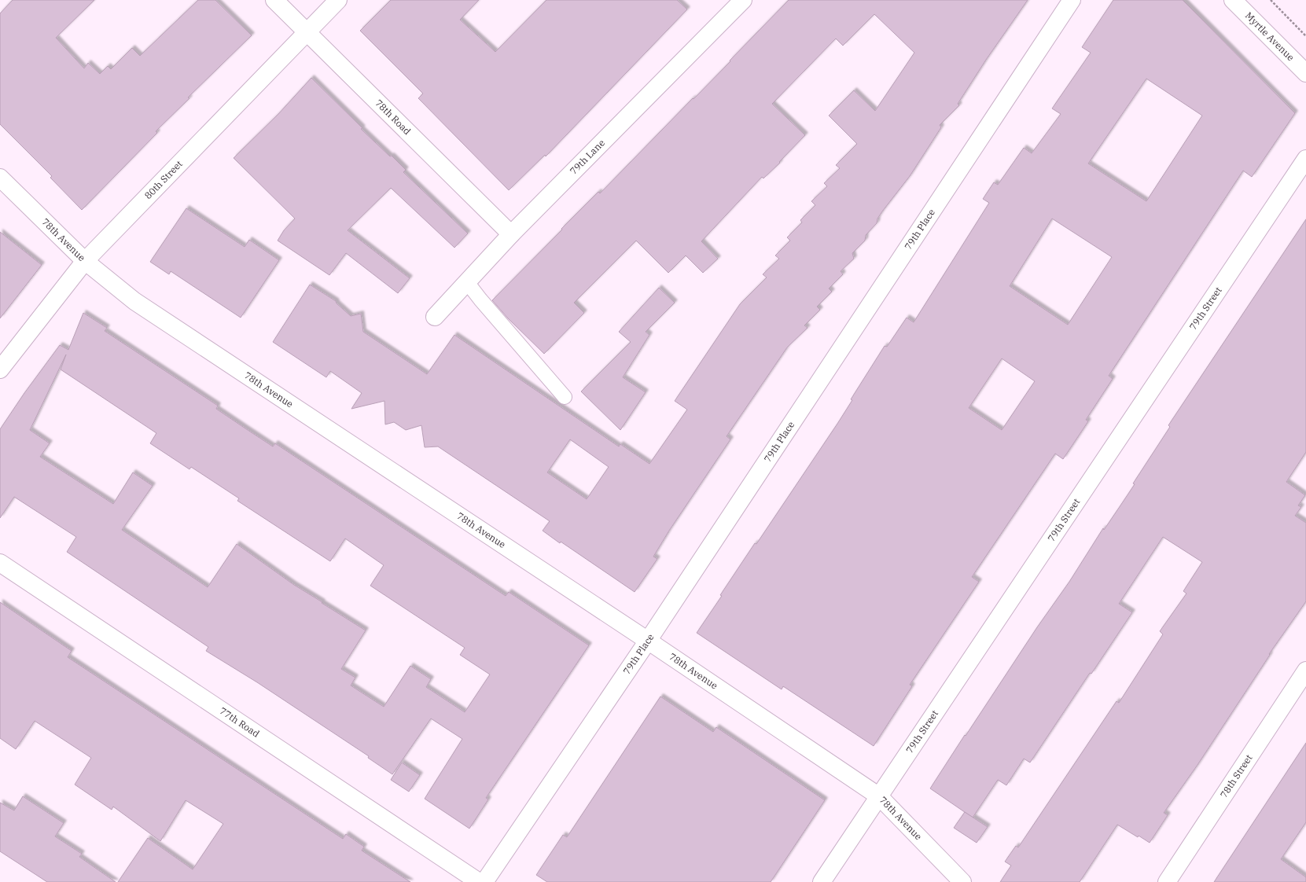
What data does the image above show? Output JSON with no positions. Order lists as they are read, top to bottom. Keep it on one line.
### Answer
{"streets":{"street":["Myrtle Avenue","78th Road","79th Lane","80th Street","79th Place","78th Avenue","79th Street","77th Road","78th Street"]},"crossings":[["78th Road","79th Lane"],["78th Road","80th Street"],["80th Street","78th Avenue"],["79th Place","78th Avenue"],["78th Avenue","79th Street"]]}
